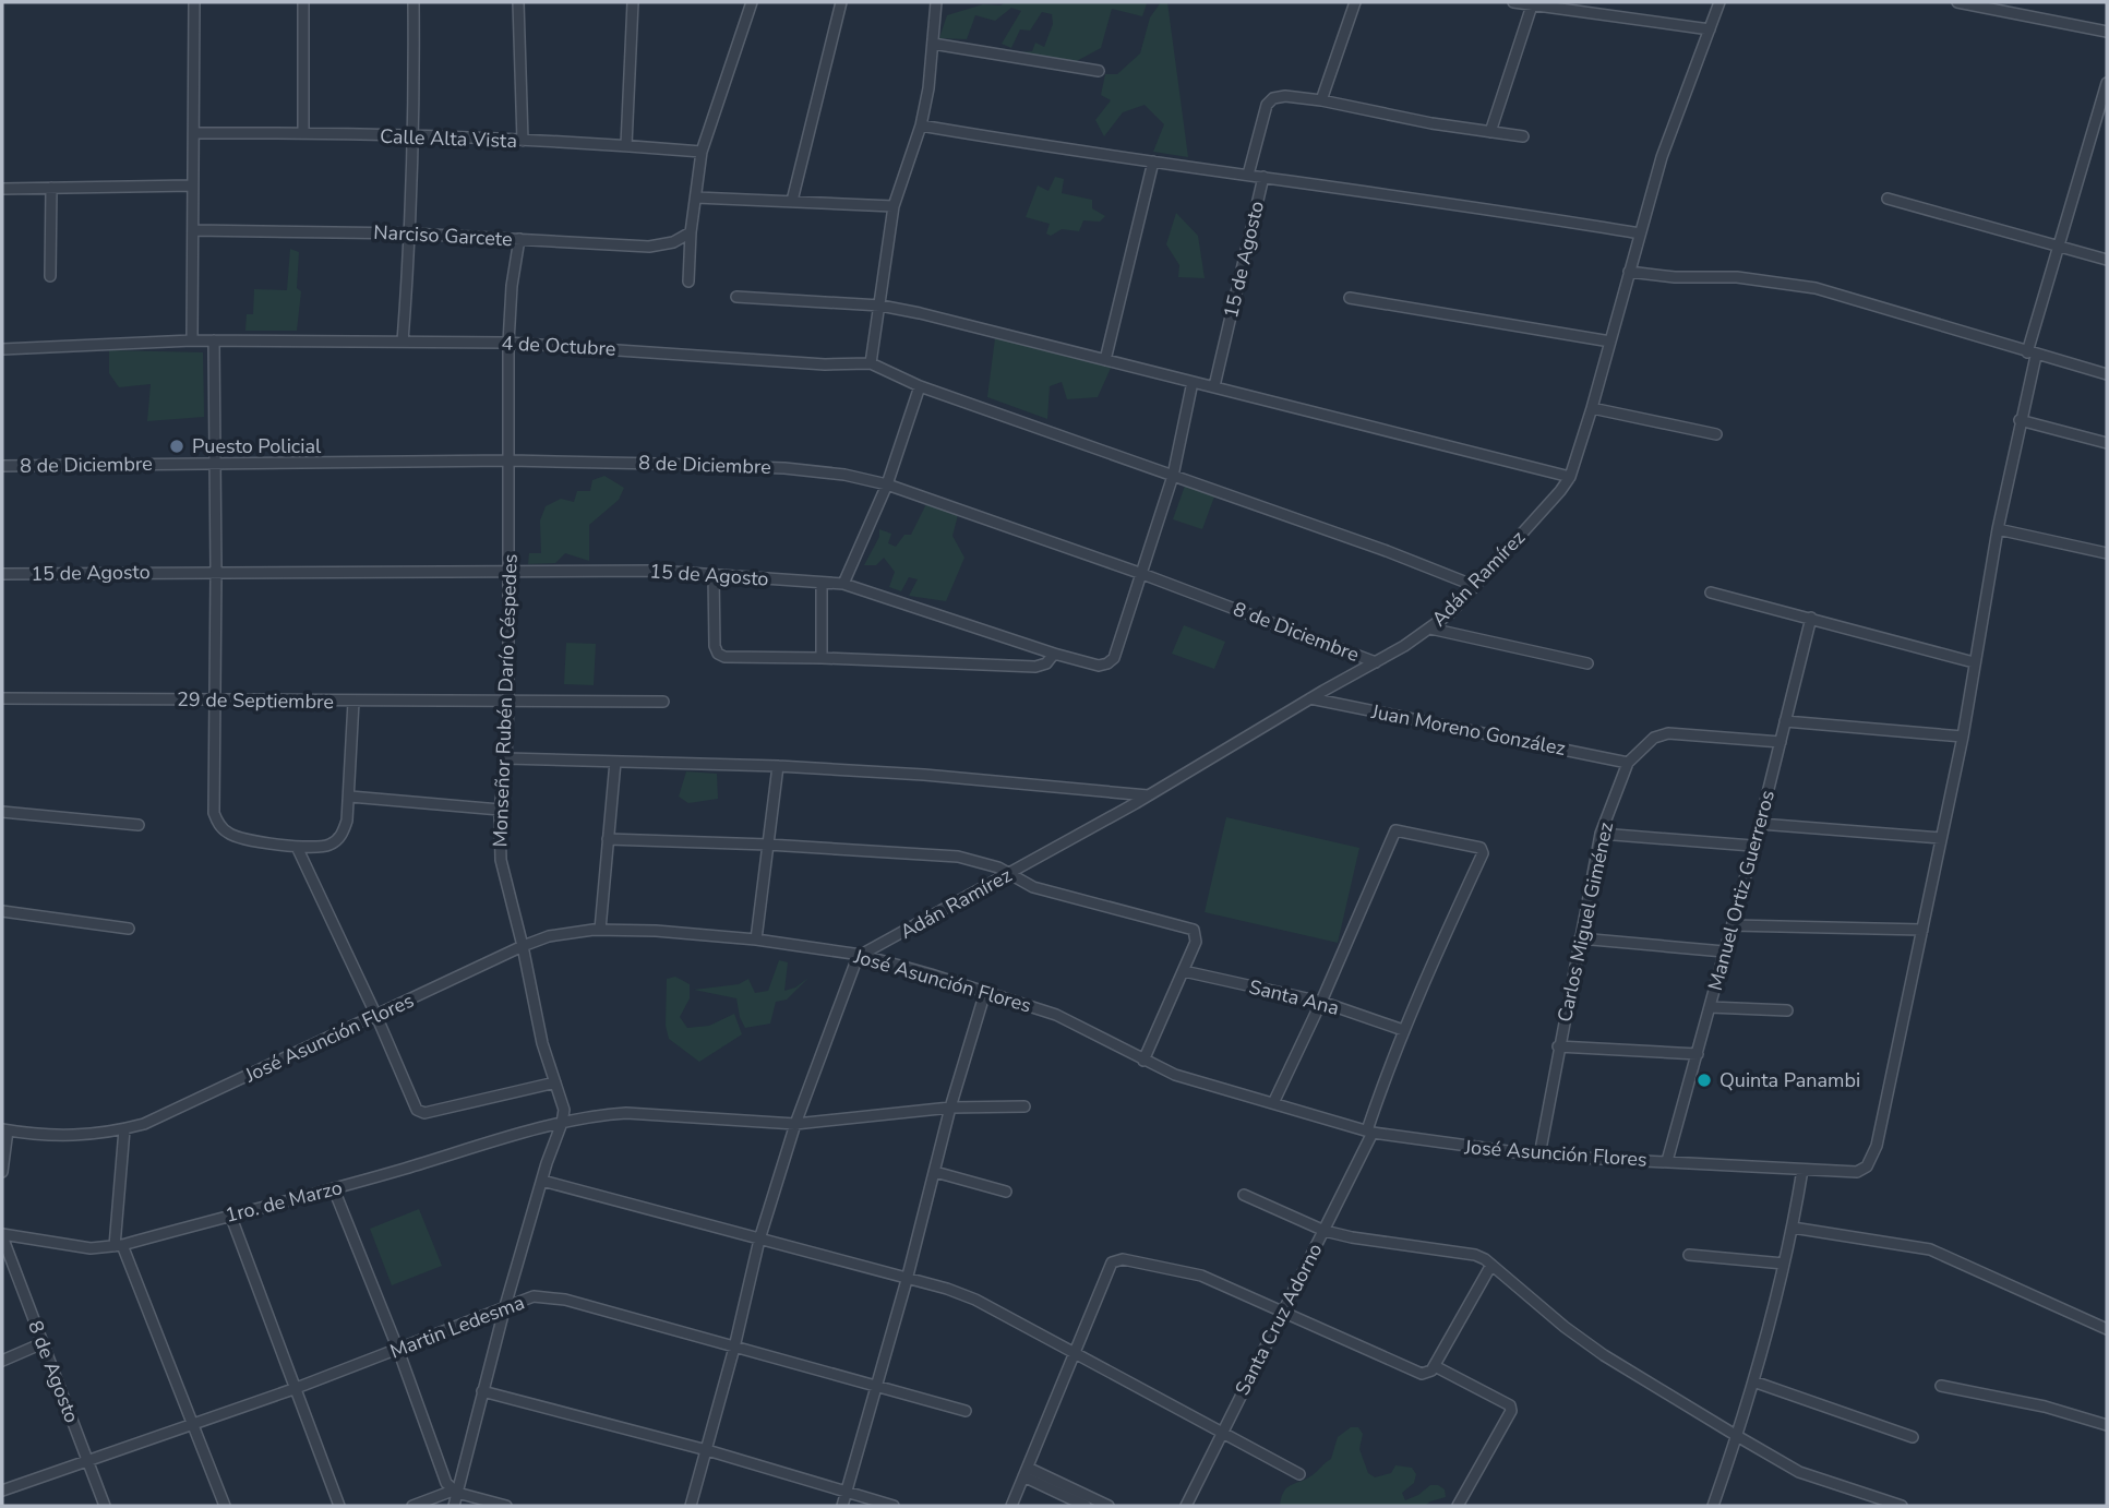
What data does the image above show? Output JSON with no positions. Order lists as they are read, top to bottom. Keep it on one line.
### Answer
{"streets":{"street":["Calle Alta Vista","Narciso Garcete","15 de Agosto","4 de Octubre","8 de Diciembre","Adán Ramírez","29 de Septiembre","Monseñor Rubén Darío Céspedes","Juan Moreno González","Manuel Ortiz Guerreros","Carlos Miguel Giménez","José Asunción Flores","Santa Ana","1ro. de Marzo","Santa Cruz Adorno","Martin Ledesma","8 de Agosto"]},"crossings":[["Narciso Garcete","Monseñor Rubén Darío Céspedes"],["15 de Agosto","4 de Octubre"],["15 de Agosto","8 de Diciembre"],["15 de Agosto","Monseñor Rubén Darío Céspedes"],["4 de Octubre","Adán Ramírez"],["4 de Octubre","Monseñor Rubén Darío Céspedes"],["8 de Diciembre","Adán Ramírez"],["8 de Diciembre","Monseñor Rubén Darío Céspedes"],["Adán Ramírez","Juan Moreno González"],["Adán Ramírez","José Asunción Flores"],["29 de Septiembre","Monseñor Rubén Darío Céspedes"],["Monseñor Rubén Darío Céspedes","José Asunción Flores"],["Monseñor Rubén Darío Céspedes","1ro. de Marzo"],["Monseñor Rubén Darío Céspedes","Martin Ledesma"],["Juan Moreno González","Carlos Miguel Giménez"],["Manuel Ortiz Guerreros","Carlos Miguel Giménez"],["Manuel Ortiz Guerreros","José Asunción Flores"],["Carlos Miguel Giménez","José Asunción Flores"],["José Asunción Flores","Santa Cruz Adorno"],["Santa Ana","Santa Cruz Adorno"],["1ro. de Marzo","8 de Agosto"],["Martin Ledesma","8 de Agosto"]],"places":["Puesto Policial","Quinta Panambi"]}
